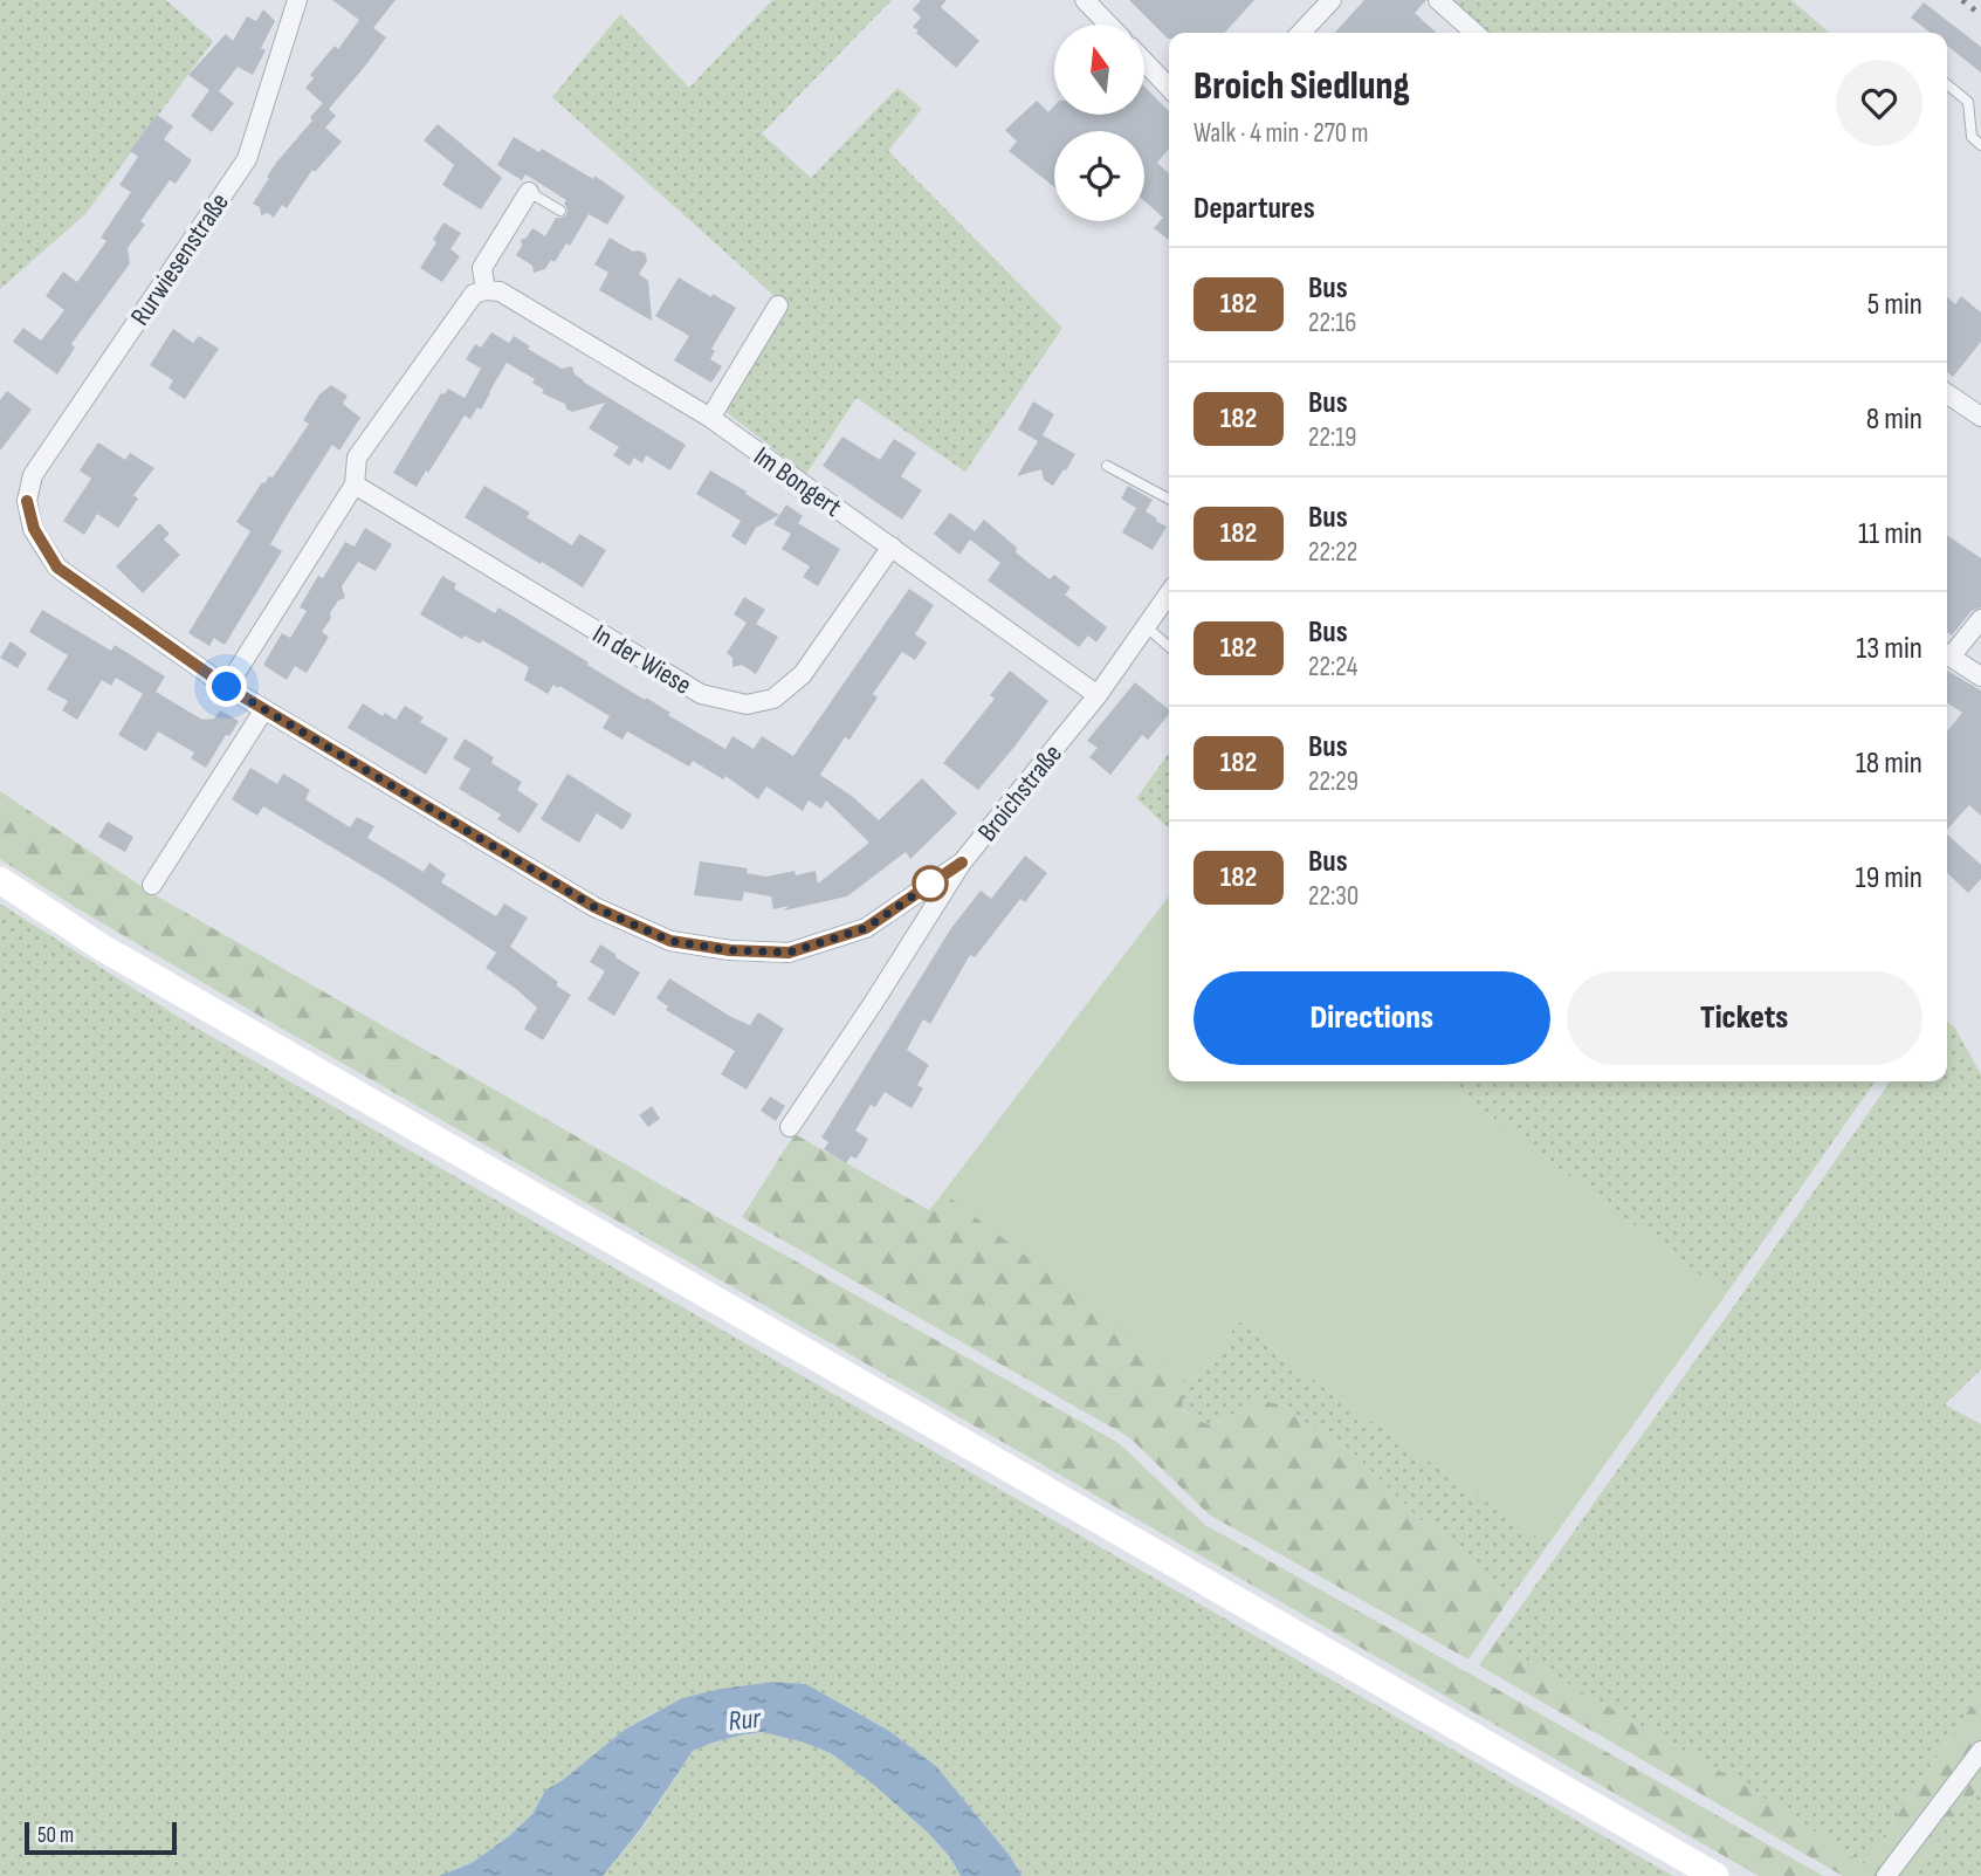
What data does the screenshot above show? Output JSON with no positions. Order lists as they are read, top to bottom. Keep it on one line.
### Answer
{"streets":{"street":["Rurwiesenstraße","Im Bongert","In der Wiese","Broichstraße"]},"crossings":[["Im Bongert","In der Wiese"],["Im Bongert","Broichstraße"]],"water":["Rur"],"lines":["bus line 182"],"scale_bar":"50 m","north":"top","page":{"heading":[["Broich Siedlung","Walk · 4 min · 270 m"],"Departures"],"list":[{"mark":"182","name":"Bus","note":"22:16","value":"5 min"},{"mark":"182","name":"Bus","note":"22:19","value":"8 min"},{"mark":"182","name":"Bus","note":"22:22","value":"11 min"},{"mark":"182","name":"Bus","note":"22:24","value":"13 min"},{"mark":"182","name":"Bus","note":"22:29","value":"18 min"},{"mark":"182","name":"Bus","note":"22:30","value":"19 min"}],"buttons":["Directions","Tickets"],"scale":"50 m"}}
